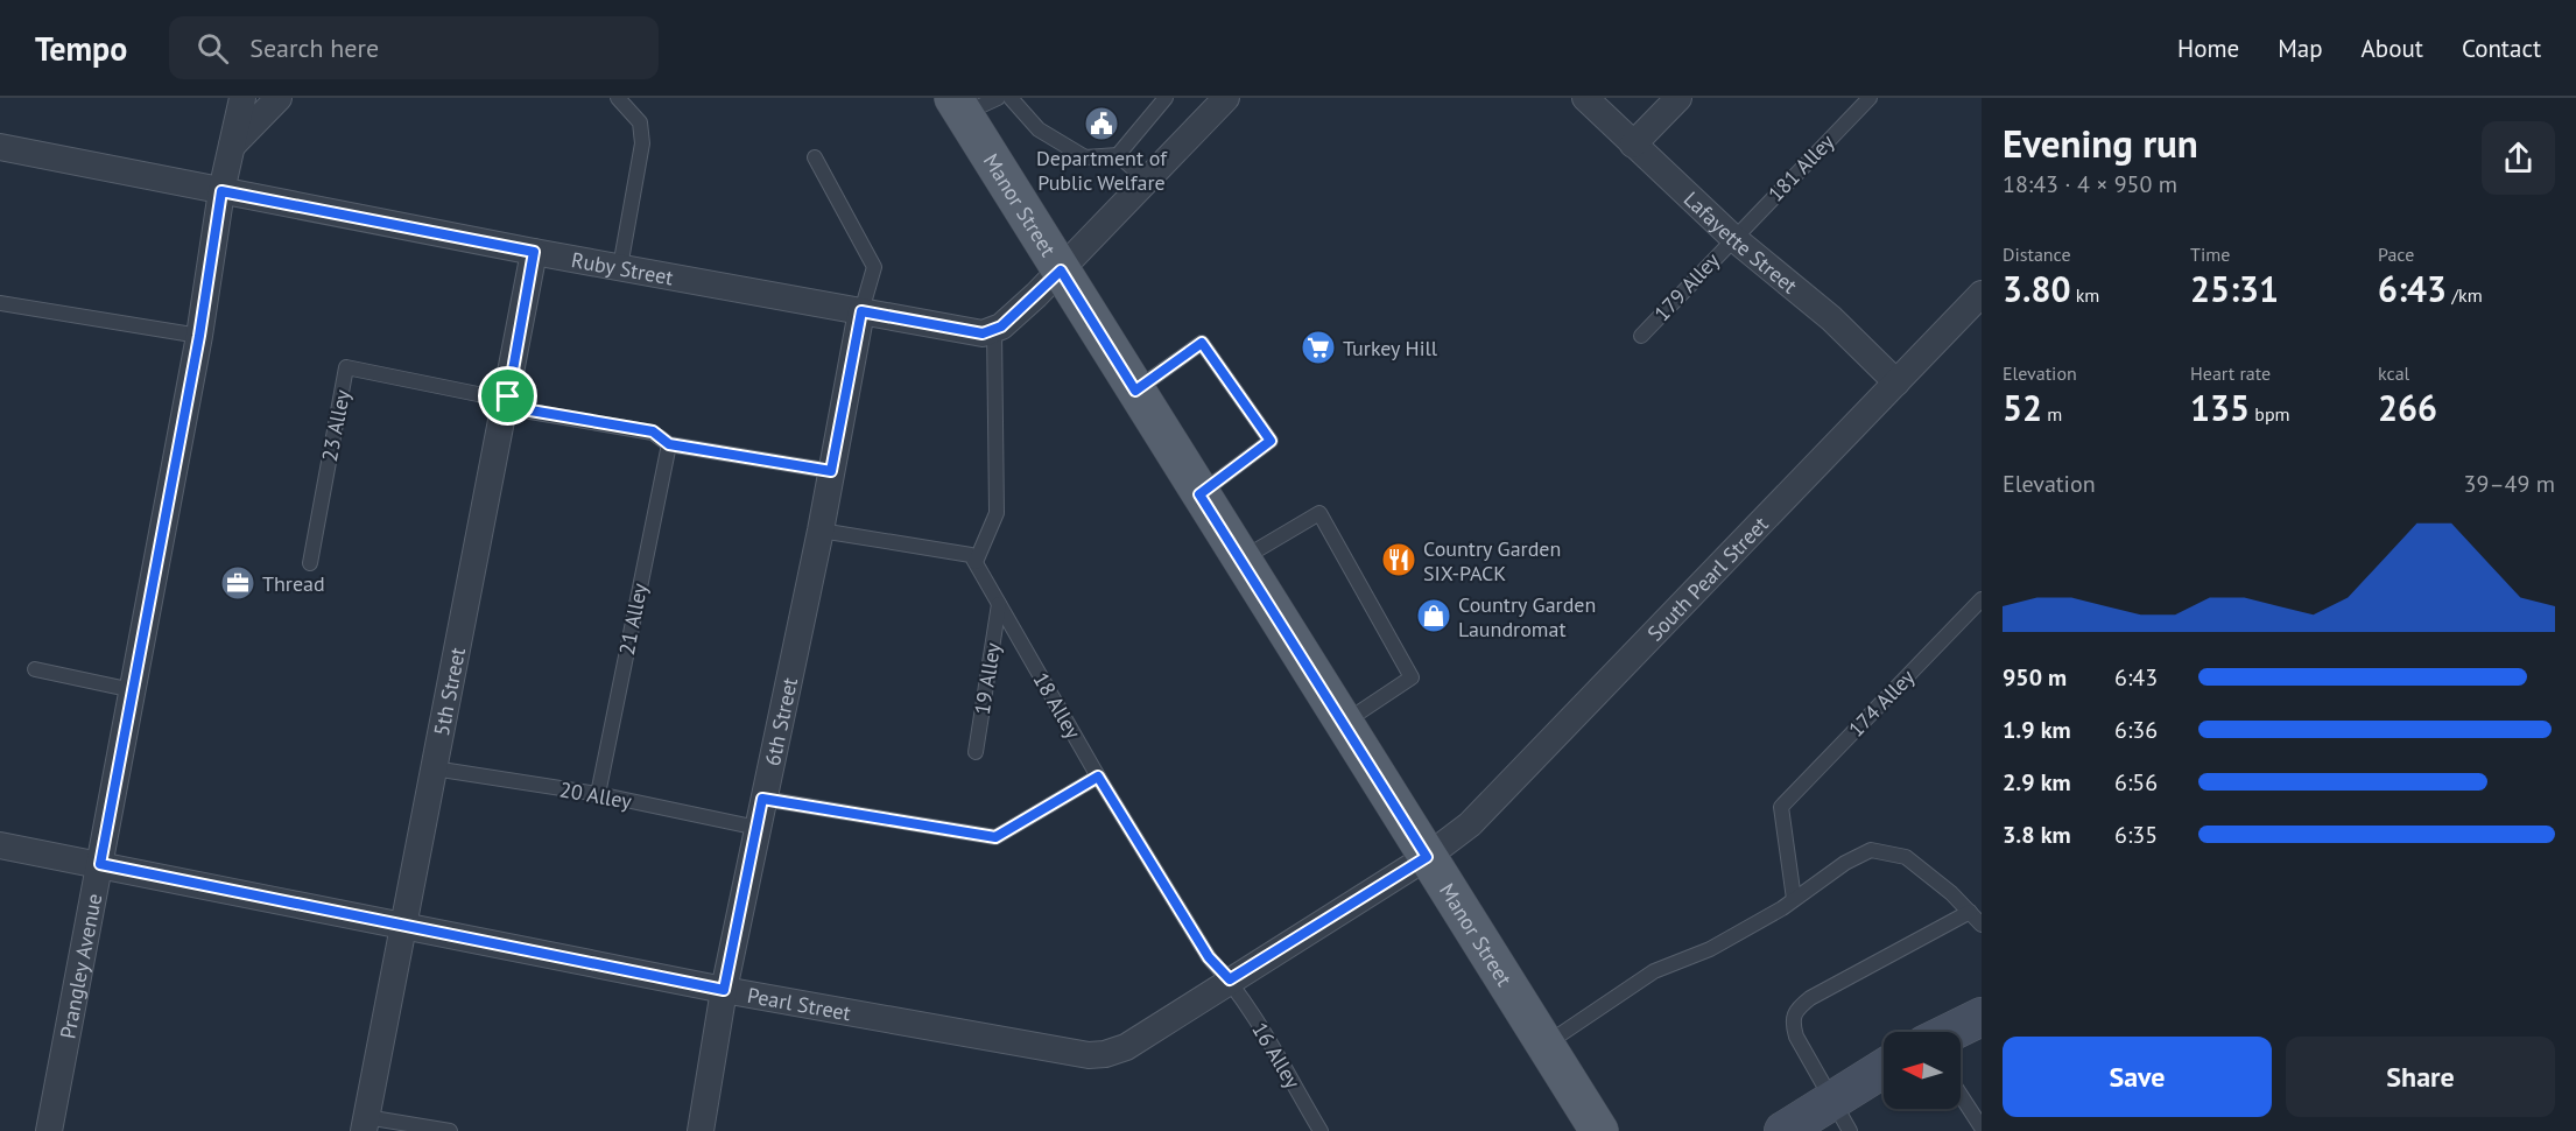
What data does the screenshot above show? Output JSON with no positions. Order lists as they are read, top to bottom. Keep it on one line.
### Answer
{"streets":{"main road":["Manor Street"],"street":["Lafayette Street","Ruby Street","South Pearl Street","5th Street","6th Street","Prangley Avenue","Pearl Street"],"lane":["181 Alley","179 Alley","23 Alley","21 Alley","19 Alley","174 Alley","18 Alley","20 Alley","16 Alley"]},"crossings":[["181 Alley","Lafayette Street"],["181 Alley","179 Alley"],["Manor Street","South Pearl Street"],["Manor Street","Pearl Street"],["Lafayette Street","179 Alley"],["Lafayette Street","South Pearl Street"],["Ruby Street","5th Street"],["Ruby Street","6th Street"],["Ruby Street","Prangley Avenue"],["23 Alley","5th Street"],["South Pearl Street","Pearl Street"],["21 Alley","20 Alley"],["19 Alley","18 Alley"],["5th Street","20 Alley"],["5th Street","Pearl Street"],["18 Alley","Pearl Street"],["18 Alley","16 Alley"],["6th Street","20 Alley"],["6th Street","Pearl Street"],["Prangley Avenue","Pearl Street"],["Pearl Street","16 Alley"]],"places":{"public building":["Department of Public Welfare"],"supermarket":["Turkey Hill"],"restaurant":["Country Garden SIX-PACK"],"office":["Thread"],"shop":["Country Garden Laundromat"]},"north":"left","page":{"header":"Tempo","search":"Search here","nav":["Home","Map","About","Contact"],"heading":["Evening run","18:43 · 4 × 950 m"],"stats":[["Distance","3.80 km"],["Time","25:31"],["Pace","6:43 /km"],["Elevation","52 m"],["Heart rate","135 bpm"],["kcal","266"]],"chart":["Elevation","39–49 m"],"list":[{"name":"950 m","note":"6:43"},{"name":"1.9 km","note":"6:36"},{"name":"2.9 km","note":"6:56"},{"name":"3.8 km","note":"6:35"}],"buttons":["Save","Share"]}}
